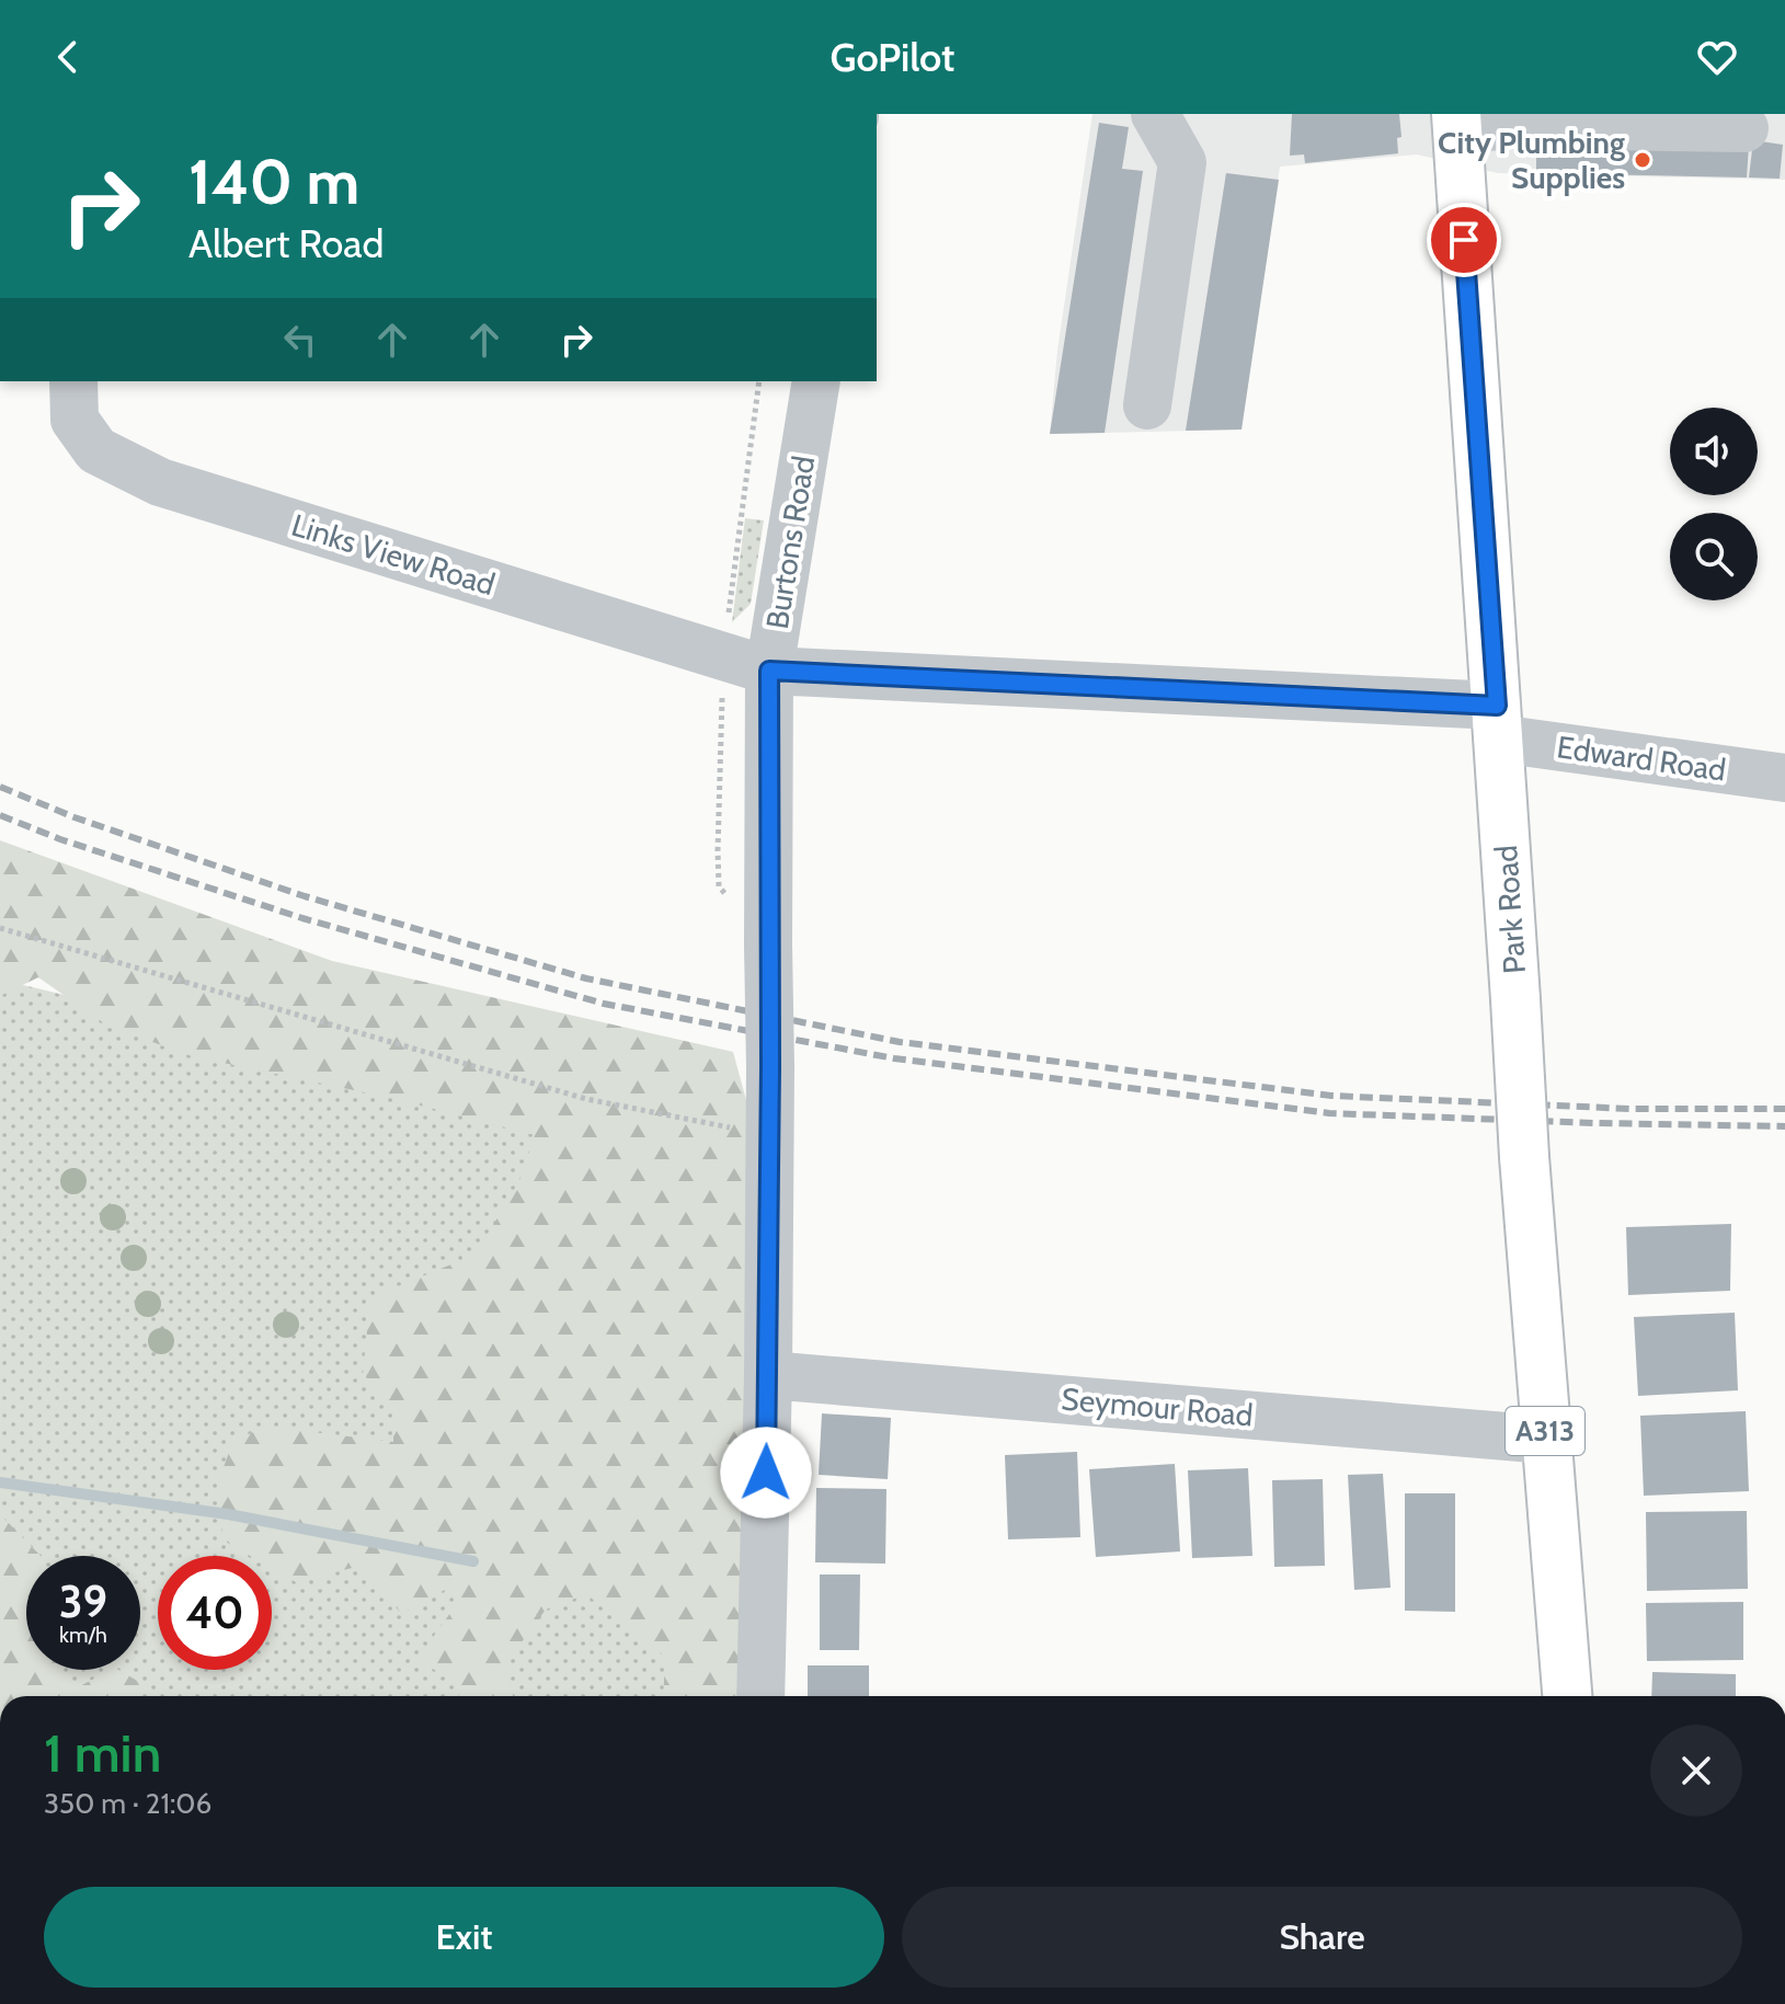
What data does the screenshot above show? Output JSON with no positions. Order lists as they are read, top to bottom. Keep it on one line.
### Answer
{"streets":{"main road":["Park Road","A313"],"street":["Burtons Road","Links View Road","Edward Road","Seymour Road"]},"crossings":[["Burtons Road","Links View Road"],["Burtons Road","Seymour Road"],["Links View Road","Edward Road"],["Links View Road","Park Road"],["Edward Road","Park Road"],["Park Road","Seymour Road"]],"places":["City Plumbing Supplies"],"page":{"header":"GoPilot","turn":["140 m","Albert Road"],"speed":"39 km/h","limit":"40","heading":["1 min","350 m · 21:06"],"buttons":["Exit","Share"]}}
